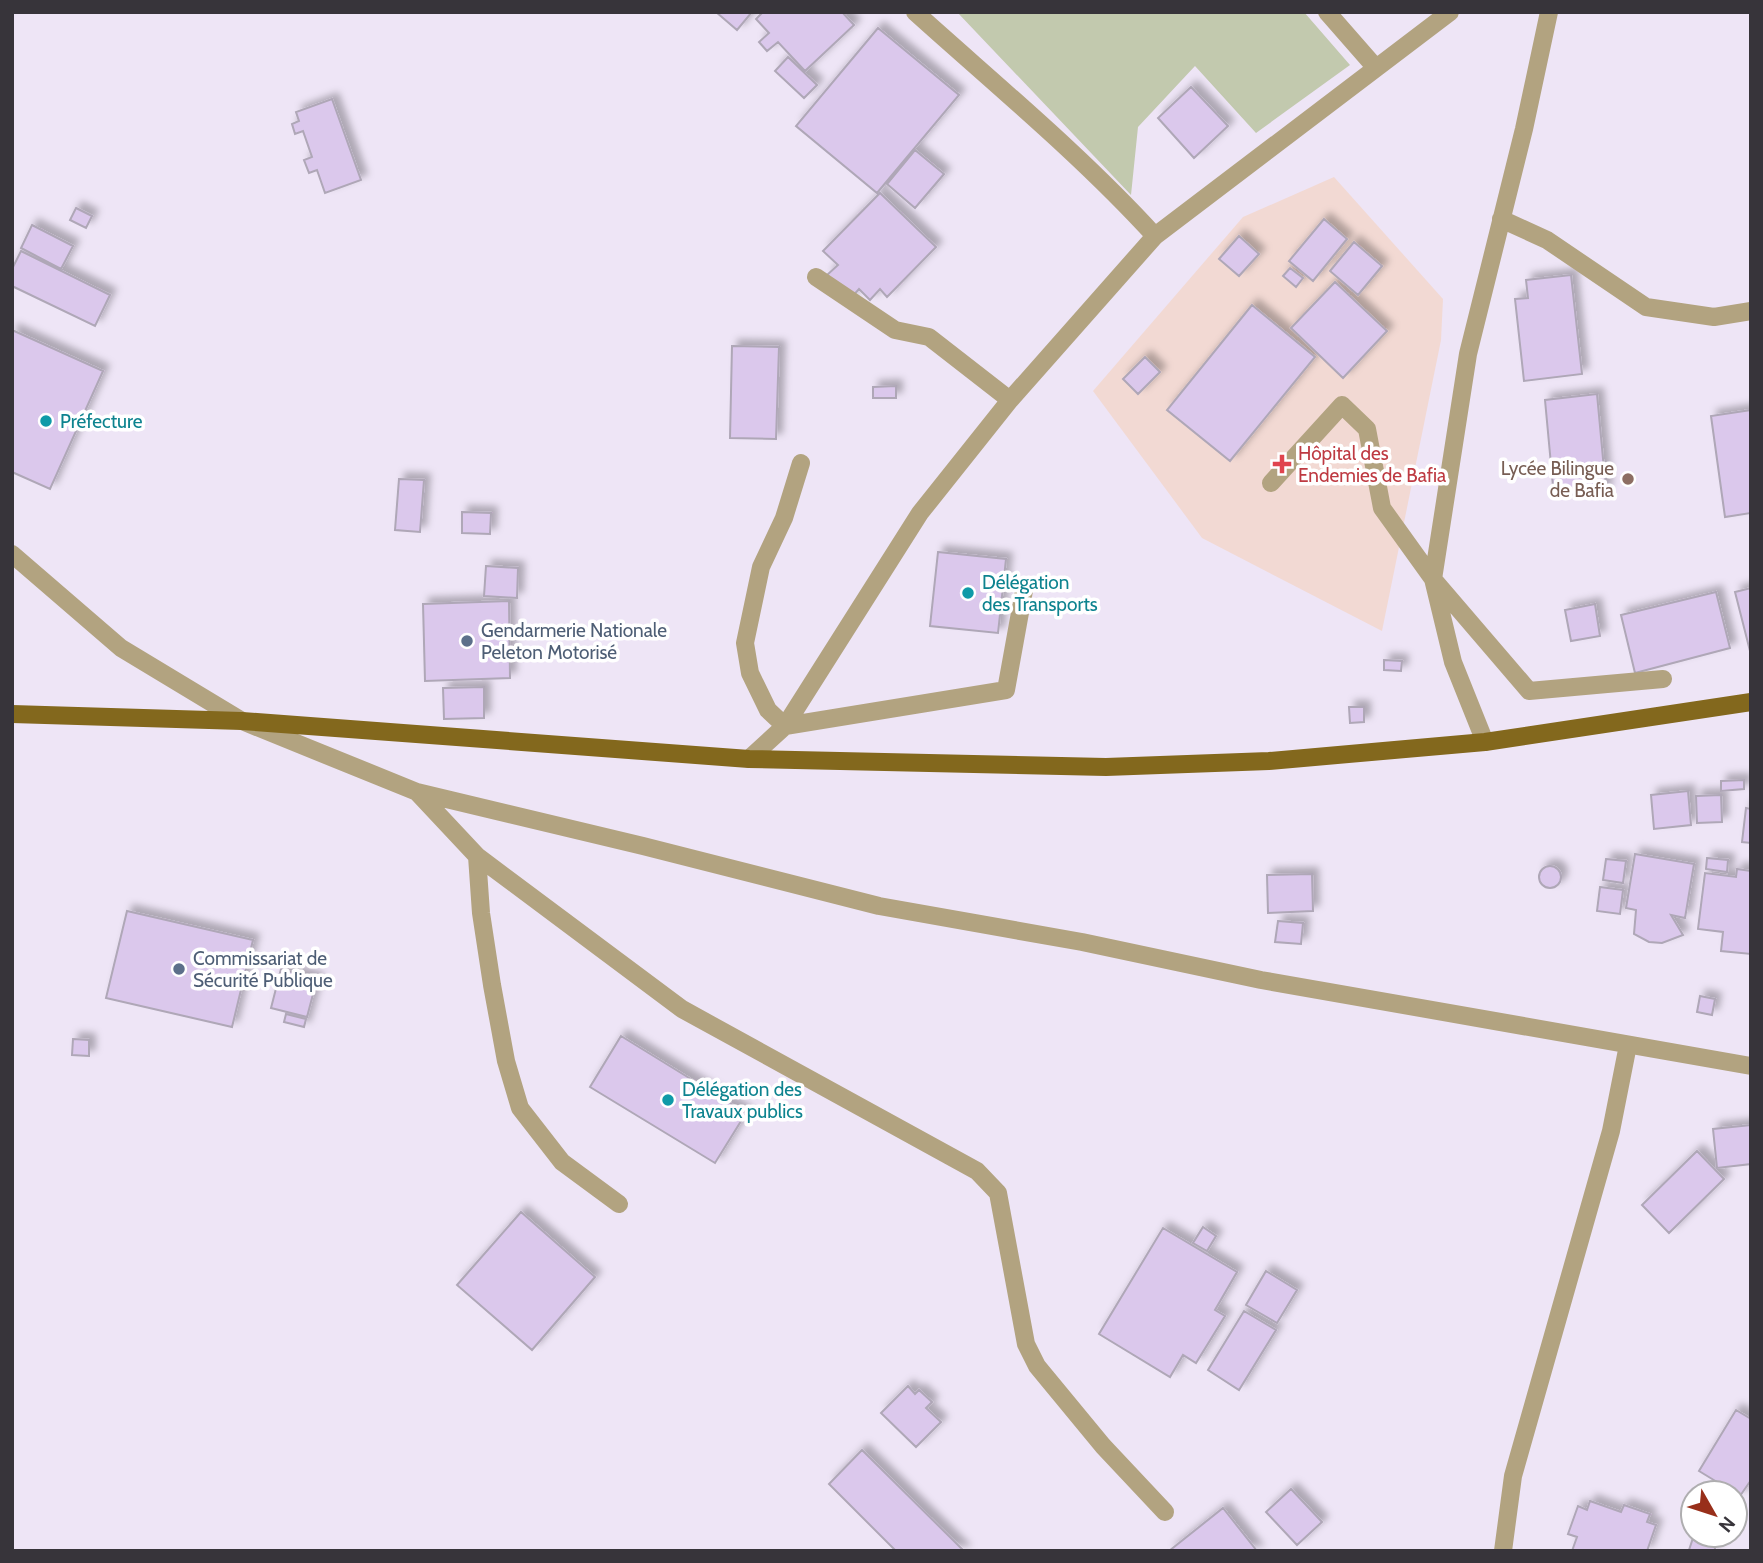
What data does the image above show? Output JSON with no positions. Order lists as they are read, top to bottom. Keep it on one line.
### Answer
{"places":{"other":["Préfecture","Lycée Bilingue de Bafia","Délégation des Transports","Gendarmerie Nationale Peleton Motorisé","Commissariat de Sécurité Publique","Délégation des Travaux publics"],"health":["Hôpital des Endemies de Bafia"]},"north":"bottom right"}
